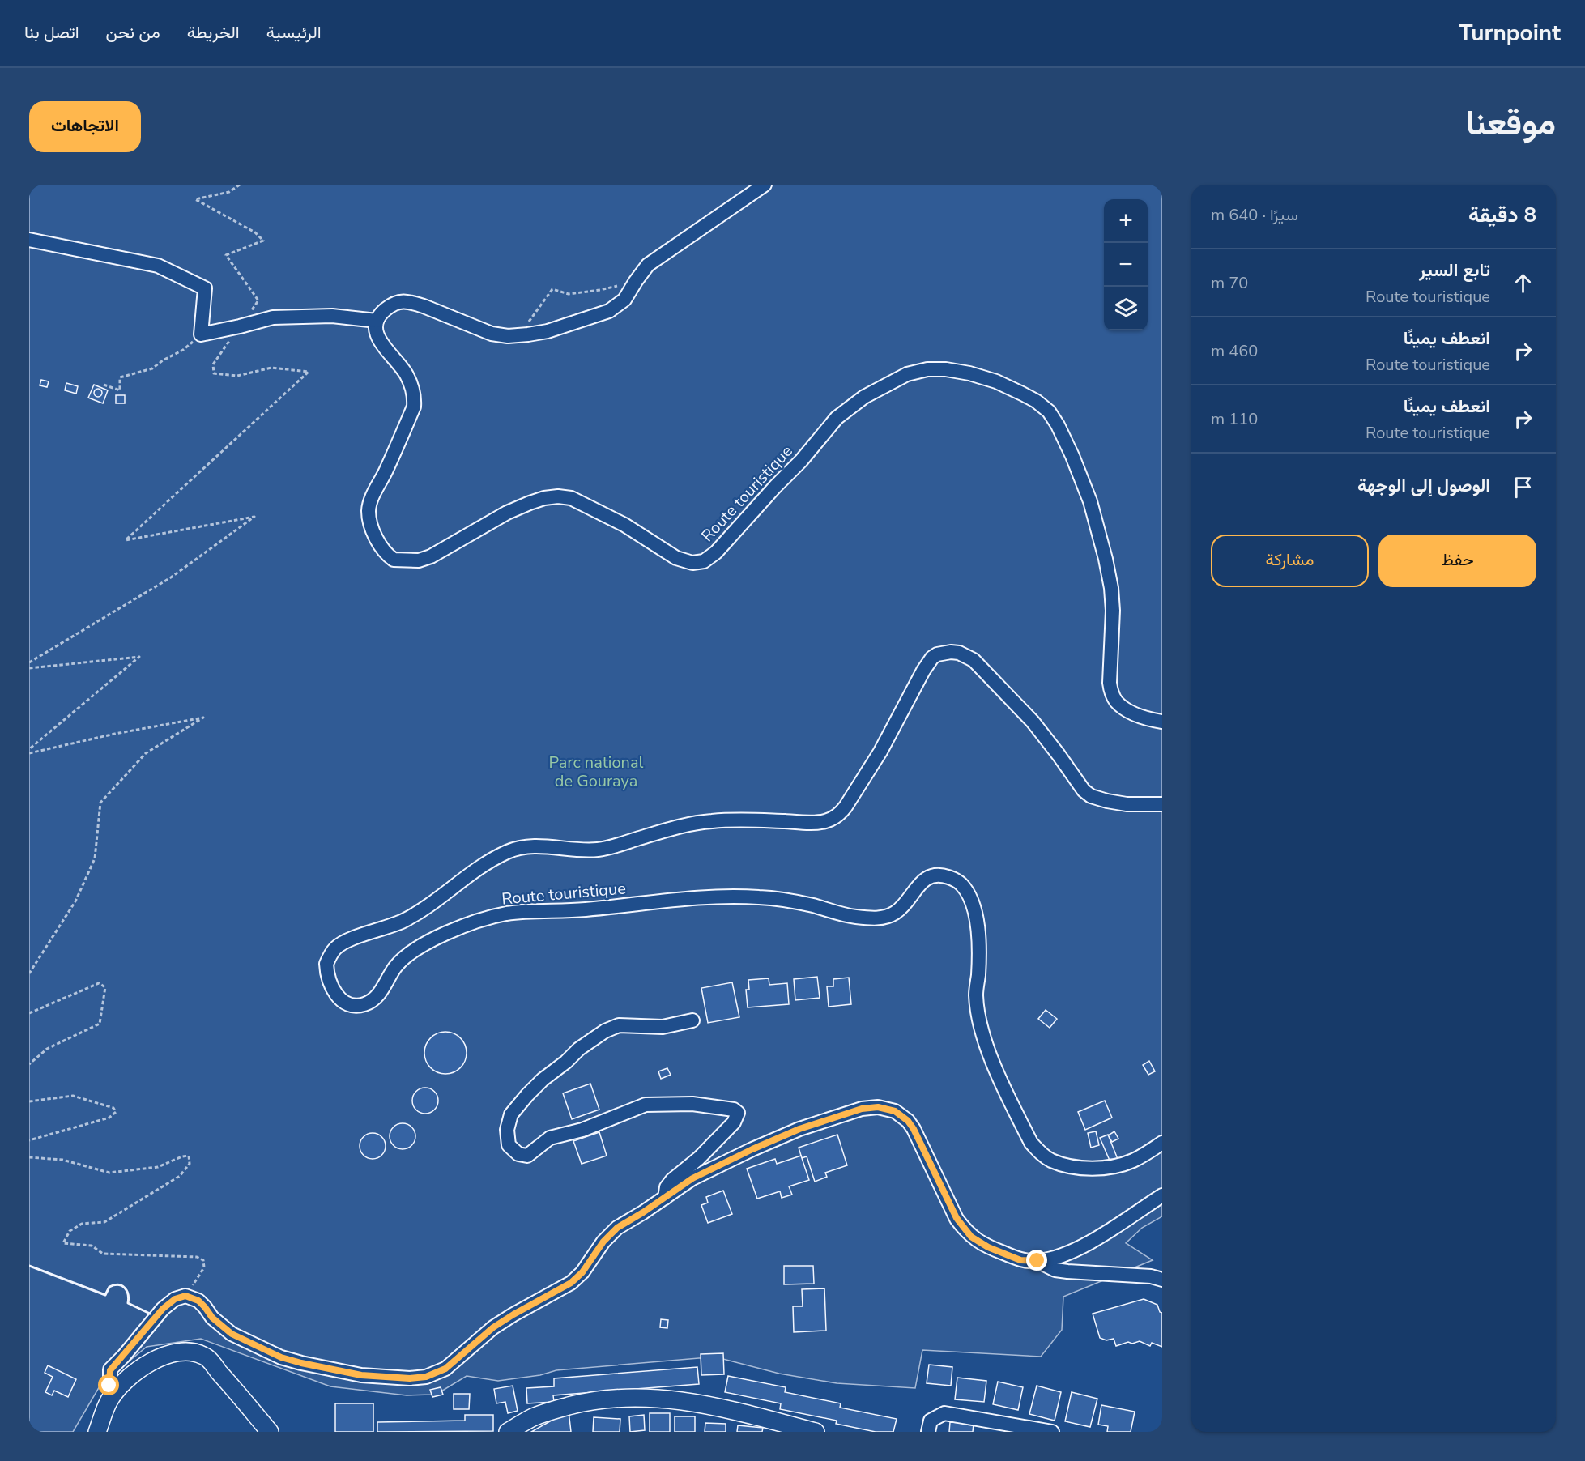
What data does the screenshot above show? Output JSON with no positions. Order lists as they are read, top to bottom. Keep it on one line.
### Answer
{"streets":{"street":["Route touristique"]},"parks":["Parc national de Gouraya"],"page":{"header":"Turnpoint","nav":["الرئيسية","الخريطة","من نحن","اتصل بنا"],"title":"موقعنا","buttons":["الاتجاهات",["حفظ","مشاركة"]],"heading":["8 دقيقة","سيرًا · 640 m"],"map_buttons":["+","−"],"list":[["تابع السير","Route touristique","70 m"],["انعطف يمينًا","Route touristique","460 m"],["انعطف يمينًا","Route touristique","110 m"],"الوصول إلى الوجهة"]}}
